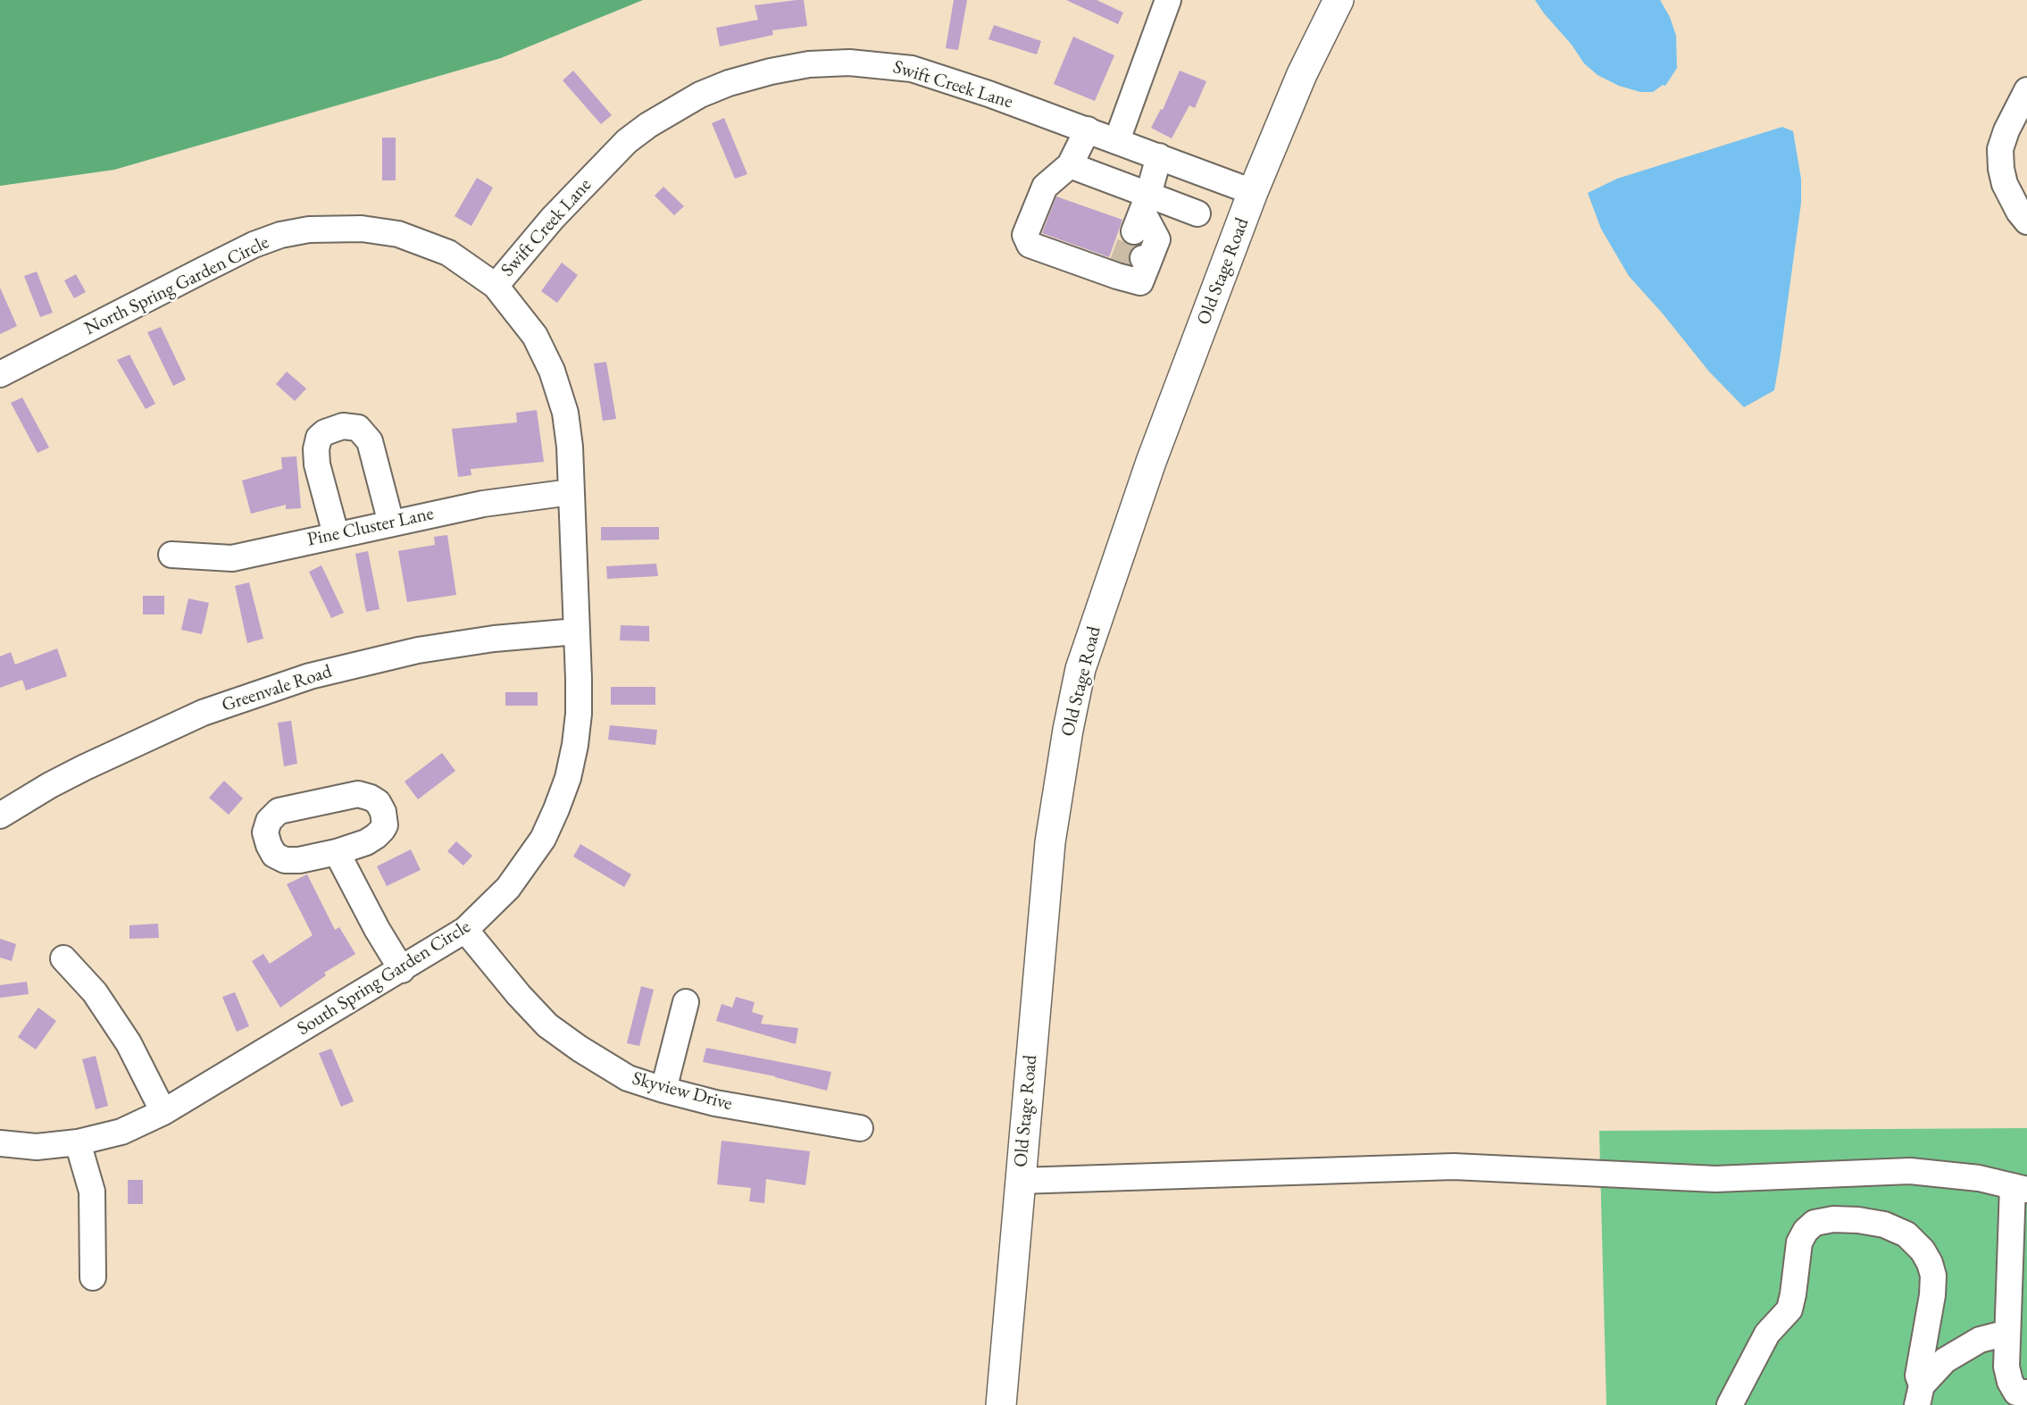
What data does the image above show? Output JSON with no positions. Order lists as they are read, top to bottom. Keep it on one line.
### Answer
{"streets":{"main road":["Old Stage Road"],"street":["Swift Creek Lane","North Spring Garden Circle","Pine Cluster Lane","Greenvale Road","South Spring Garden Circle","Skyview Drive"]},"crossings":[["Swift Creek Lane","Old Stage Road"],["Swift Creek Lane","North Spring Garden Circle"],["North Spring Garden Circle","Pine Cluster Lane"],["North Spring Garden Circle","Greenvale Road"],["North Spring Garden Circle","South Spring Garden Circle"],["Greenvale Road","South Spring Garden Circle"],["South Spring Garden Circle","Skyview Drive"]]}
